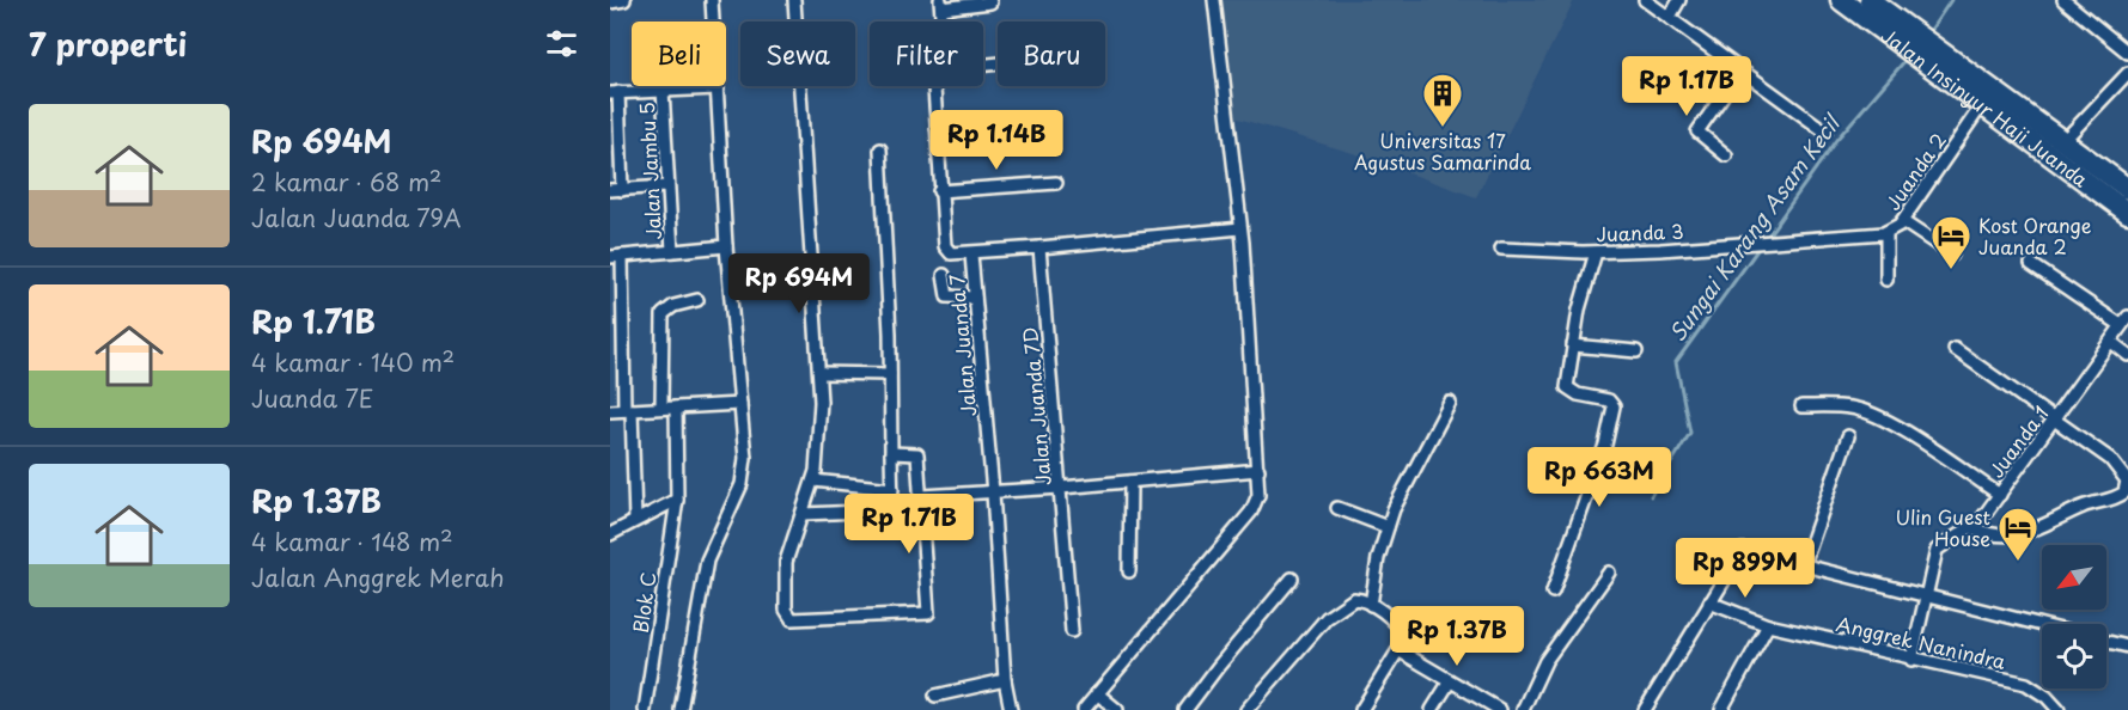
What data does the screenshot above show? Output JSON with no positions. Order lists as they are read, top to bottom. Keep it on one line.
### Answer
{"streets":{"highway":["Jalan Insinyur Haji Juanda"],"street":["Jalan Jambu 5","Juanda 2","Juanda 3","Jalan Juanda 7","Jalan Juanda 7D","Juanda 1","Blok C","Anggrek Nanindra"]},"crossings":[["Jalan Insinyur Haji Juanda","Juanda 2"],["Juanda 2","Juanda 3"],["Juanda 1","Anggrek Nanindra"]],"water":["Sungai Karang Asam Kecil"],"places":{"building":["Universitas 17 Agustus Samarinda"],"hotel":["Kost Orange Juanda 2","Ulin Guest House"]},"north":"bottom left","page":{"heading":"7 properti","chip":["Beli","Sewa","Filter","Baru"],"price":["Rp 1.17B","Rp 1.14B","Rp 694M","Rp 663M","Rp 1.71B","Rp 899M","Rp 1.37B"],"list":[{"name":"Rp 694M","note":"2 kamar · 68 m² · Jalan Juanda 79A"},{"name":"Rp 1.71B","note":"4 kamar · 140 m² · Juanda 7E"},{"name":"Rp 1.37B","note":"4 kamar · 148 m² · Jalan Anggrek Merah"}]}}
